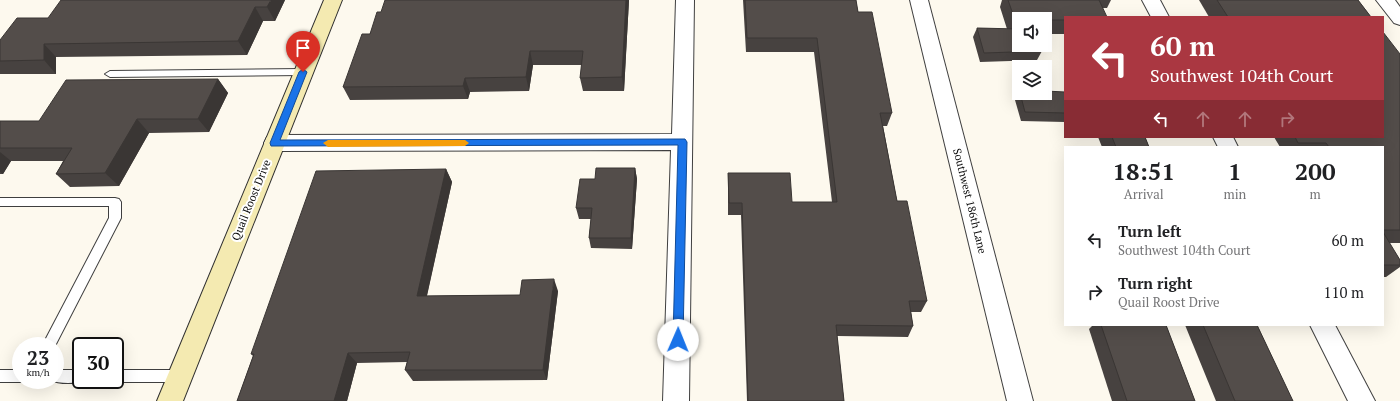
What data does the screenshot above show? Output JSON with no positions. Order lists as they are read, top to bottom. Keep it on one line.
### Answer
{"streets":{"main road":["Quail Roost Drive"],"street":["Southwest 186th Lane"]},"page":{"turn":["60 m","Southwest 104th Court"],"eta":["18:51","Arrival","1","min","200","m"],"list":[{"name":"Turn left","note":"Southwest 104th Court","value":"60 m"},{"name":"Turn right","note":"Quail Roost Drive","value":"110 m"}],"speed":"23 km/h","limit":"30"}}
